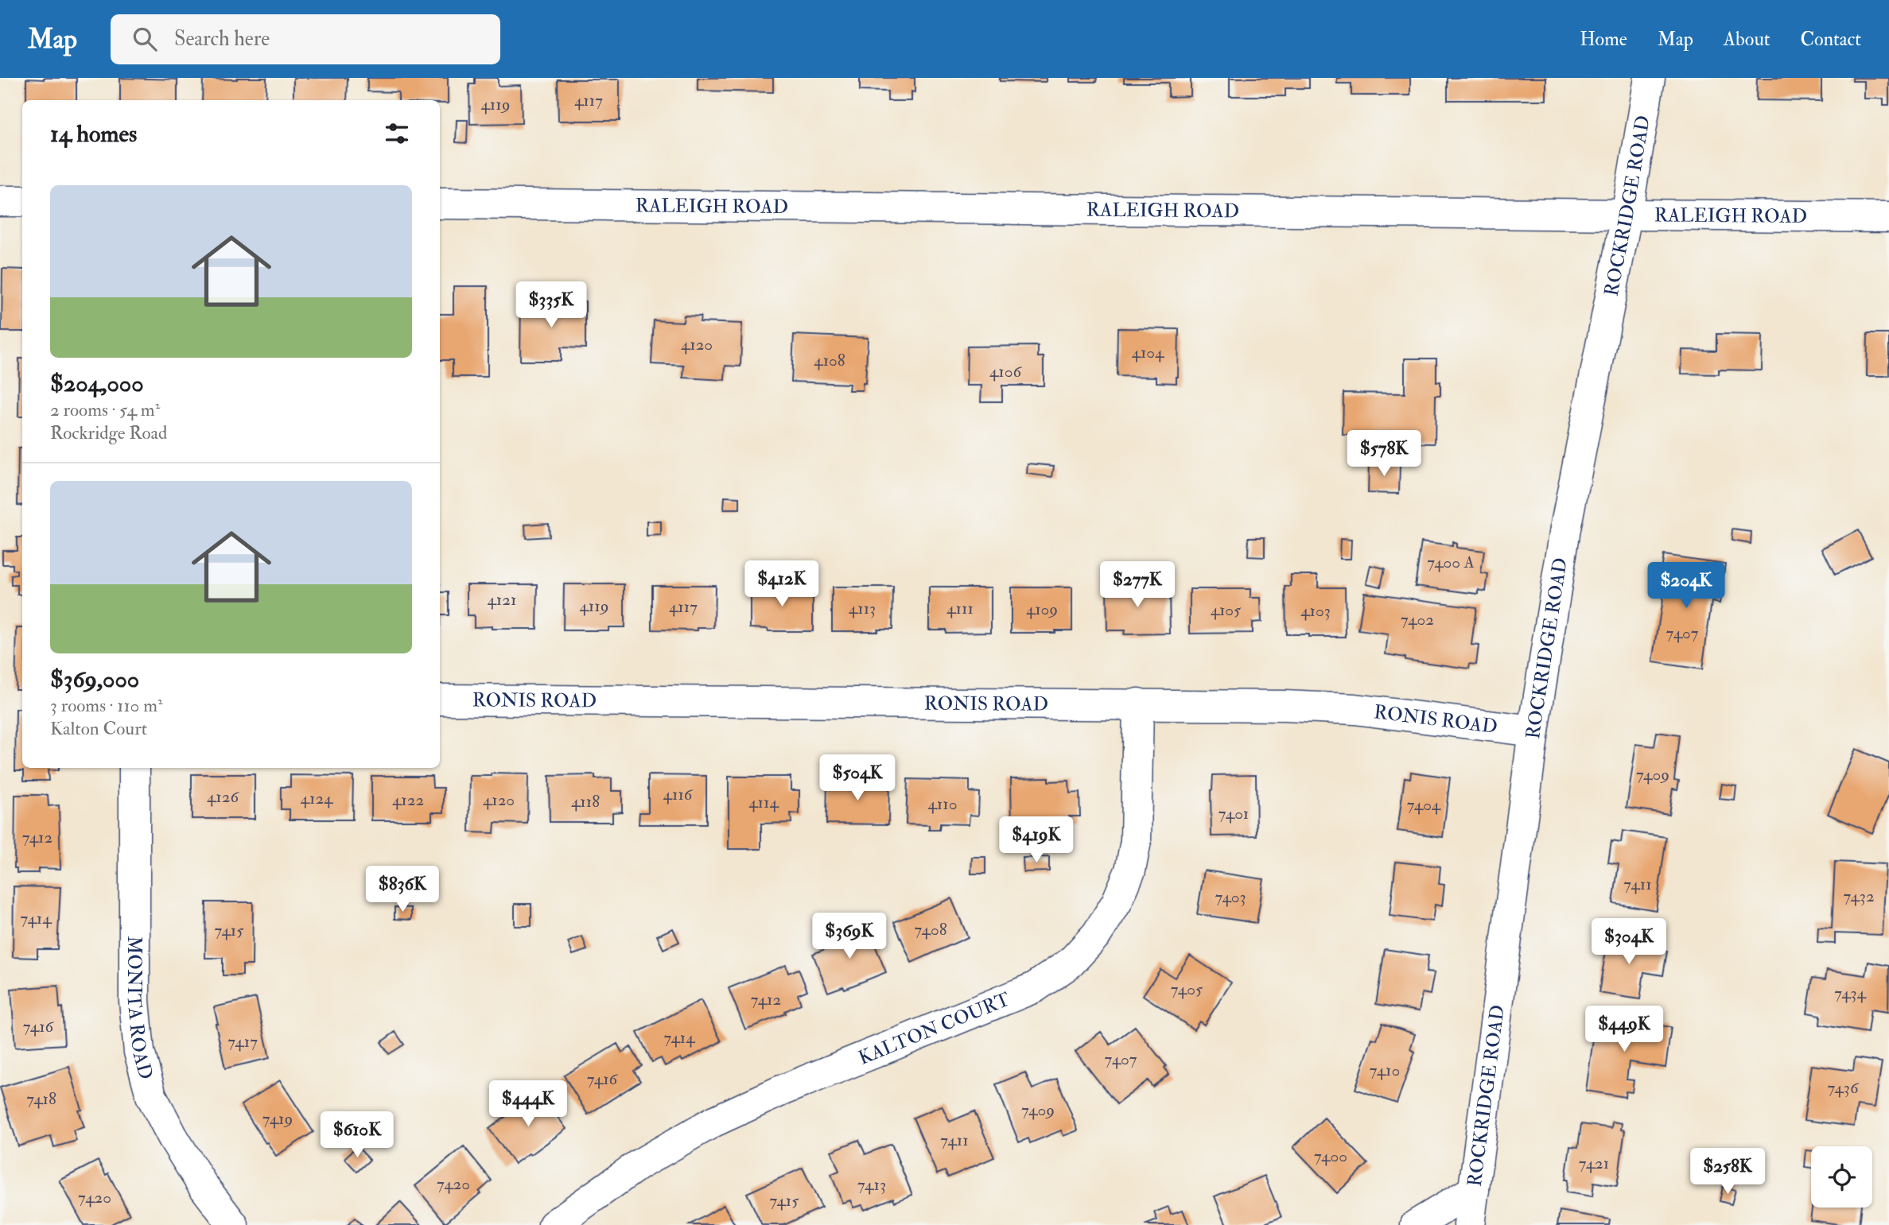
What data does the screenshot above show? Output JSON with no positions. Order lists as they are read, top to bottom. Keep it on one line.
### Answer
{"streets":{"street":["ROCKRIDGE ROAD","RALEIGH ROAD","RONIS ROAD","MONITA ROAD","KALTON COURT"]},"crossings":[["ROCKRIDGE ROAD","RALEIGH ROAD"],["ROCKRIDGE ROAD","RONIS ROAD"],["RONIS ROAD","KALTON COURT"]],"house_numbers":["4117","4119","4120","4104","4108","4106","7400 A","4121","4119","4117","4113","4111","4109","4105","4103","7402","7407","7409","4116","4126","4124","4122","4120","4118","4114","4110","7404","7401","7412","7411","7432","7403","7414","7408","7415","7405","7434","7412","7416","7414","7417","7407","7410","7416","7436","7418","7409","7419","7411","7400","7421","7420","7413","7420","7415"],"page":{"header":"Map","search":"Search here","nav":["Home","Map","About","Contact"],"heading":"14 homes","list":[{"name":"$204,000","note":"2 rooms · 54 m² · Rockridge Road"},{"name":"$369,000","note":"3 rooms · 110 m² · Kalton Court"}],"price":["$335K","$578K","$412K","$277K","$204K","$504K","$419K","$836K","$369K","$304K","$449K","$444K","$610K","$258K"]}}
